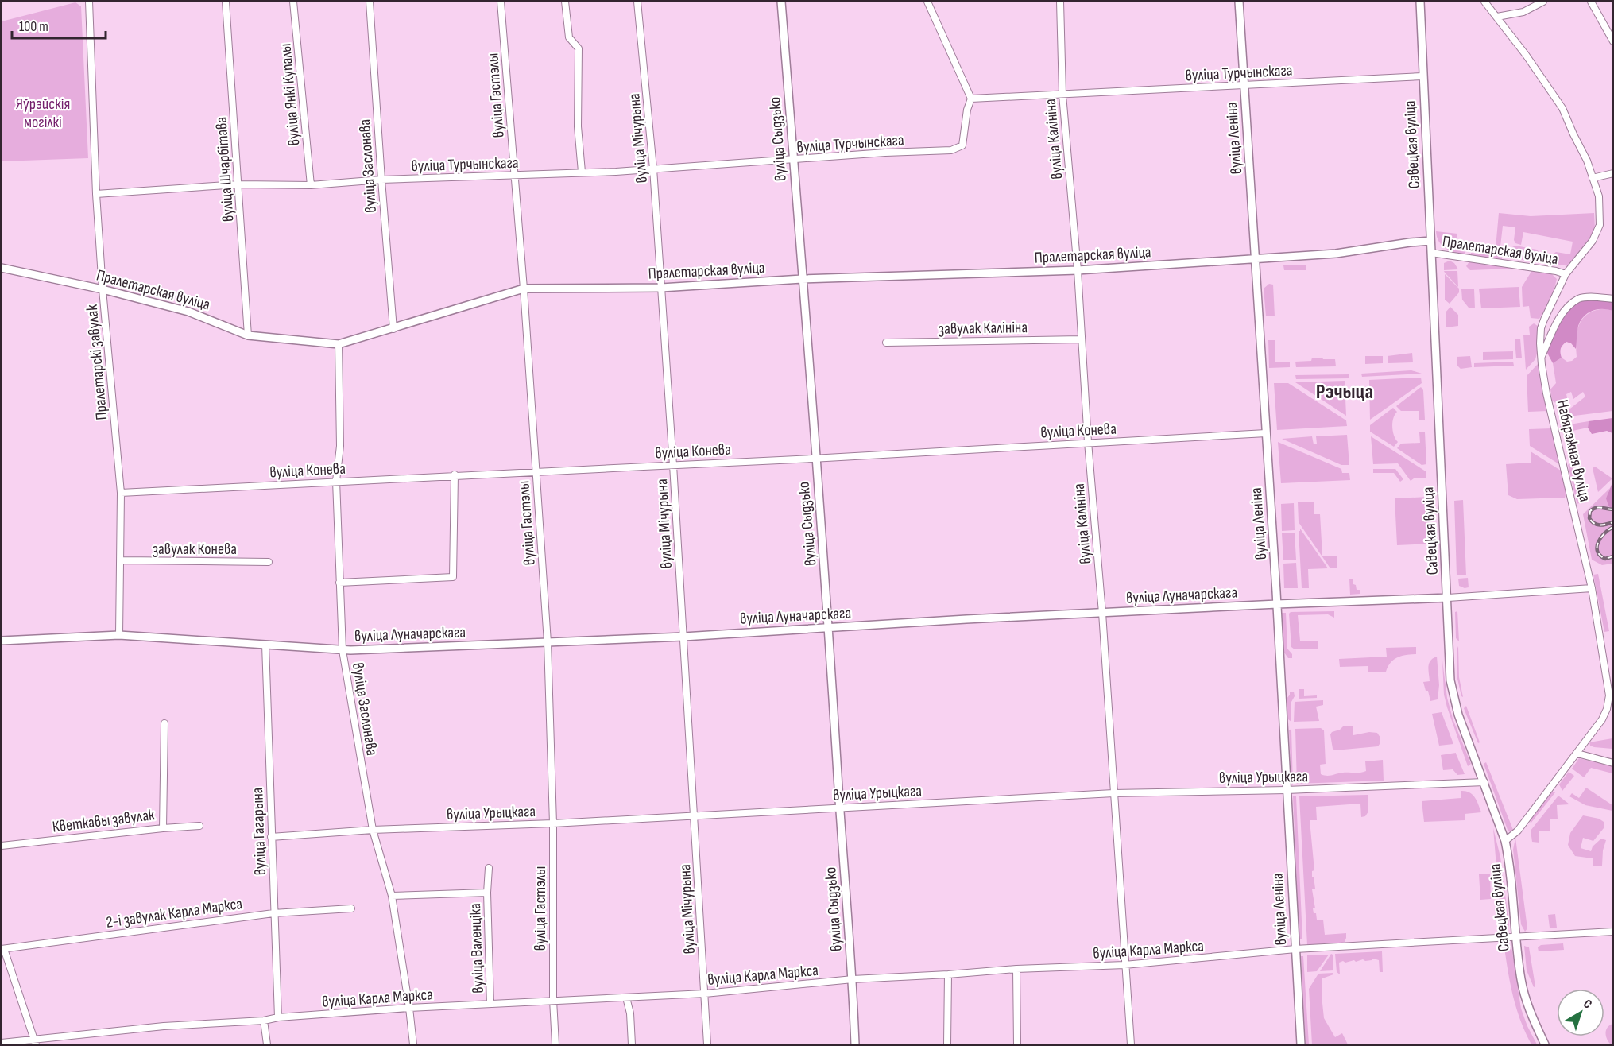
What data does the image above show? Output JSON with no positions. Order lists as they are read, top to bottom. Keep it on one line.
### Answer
{"streets":{"street":["вуліца Турчынскага","вуліца Янкі Купалы","вуліца Гастэлы","вуліца Мічурына","вуліца Леніна","вуліца Сыдзько","вуліца Калініна","Савецкая вуліца","вуліца Заслонава","вуліца Шчарбітава","Пралетарская вуліца","завулак Калініна","Пралетарскі завулак","вуліца Конева","Набярэжная вуліца","завулак Конева","вуліца Луначарскага","вуліца Урыцкага","Кветкавы завулак","вуліца Гагарына","2-і завулак Карла Маркса","вуліца Валенціка","вуліца Карла Маркса"]},"crossings":[["вуліца Турчынскага","вуліца Янкі Купалы"],["вуліца Турчынскага","вуліца Гастэлы"],["вуліца Турчынскага","вуліца Мічурына"],["вуліца Турчынскага","вуліца Леніна"],["вуліца Турчынскага","вуліца Сыдзько"],["вуліца Турчынскага","вуліца Калініна"],["вуліца Турчынскага","Савецкая вуліца"],["вуліца Турчынскага","вуліца Заслонава"],["вуліца Турчынскага","вуліца Шчарбітава"],["вуліца Турчынскага","Пралетарскі завулак"],["вуліца Гастэлы","Пралетарская вуліца"],["вуліца Гастэлы","вуліца Конева"],["вуліца Гастэлы","вуліца Луначарскага"],["вуліца Гастэлы","вуліца Урыцкага"],["вуліца Гастэлы","вуліца Карла Маркса"],["вуліца Мічурына","Пралетарская вуліца"],["вуліца Мічурына","вуліца Конева"],["вуліца Мічурына","вуліца Луначарскага"],["вуліца Мічурына","вуліца Урыцкага"],["вуліца Мічурына","вуліца Карла Маркса"],["вуліца Леніна","Пралетарская вуліца"],["вуліца Леніна","вуліца Конева"],["вуліца Леніна","вуліца Луначарскага"],["вуліца Леніна","вуліца Урыцкага"],["вуліца Леніна","вуліца Карла Маркса"],["вуліца Сыдзько","Пралетарская вуліца"],["вуліца Сыдзько","вуліца Конева"],["вуліца Сыдзько","вуліца Луначарскага"],["вуліца Сыдзько","вуліца Урыцкага"],["вуліца Сыдзько","вуліца Карла Маркса"],["вуліца Калініна","Пралетарская вуліца"],["вуліца Калініна","завулак Калініна"],["вуліца Калініна","вуліца Конева"],["вуліца Калініна","вуліца Луначарскага"],["вуліца Калініна","вуліца Урыцкага"],["вуліца Калініна","вуліца Карла Маркса"],["Савецкая вуліца","Пралетарская вуліца"],["Савецкая вуліца","Набярэжная вуліца"],["Савецкая вуліца","вуліца Луначарскага"],["Савецкая вуліца","вуліца Урыцкага"],["Савецкая вуліца","вуліца Карла Маркса"],["вуліца Заслонава","Пралетарская вуліца"],["вуліца Заслонава","вуліца Конева"],["вуліца Заслонава","вуліца Луначарскага"],["вуліца Заслонава","вуліца Урыцкага"],["вуліца Заслонава","вуліца Валенціка"],["вуліца Заслонава","вуліца Карла Маркса"],["вуліца Шчарбітава","Пралетарская вуліца"],["Пралетарская вуліца","Пралетарскі завулак"],["Пралетарская вуліца","Набярэжная вуліца"],["Пралетарскі завулак","вуліца Конева"],["Пралетарскі завулак","завулак Конева"],["Пралетарскі завулак","вуліца Луначарскага"],["Набярэжная вуліца","вуліца Луначарскага"],["вуліца Луначарскага","вуліца Гагарына"],["вуліца Урыцкага","вуліца Гагарына"],["вуліца Гагарына","2-і завулак Карла Маркса"],["вуліца Гагарына","вуліца Карла Маркса"],["вуліца Валенціка","вуліца Карла Маркса"]],"districts":["Рэчыца"],"parks":["Яўрэйскія могілкі"],"scale_bar":"100 m","north":"top right"}
